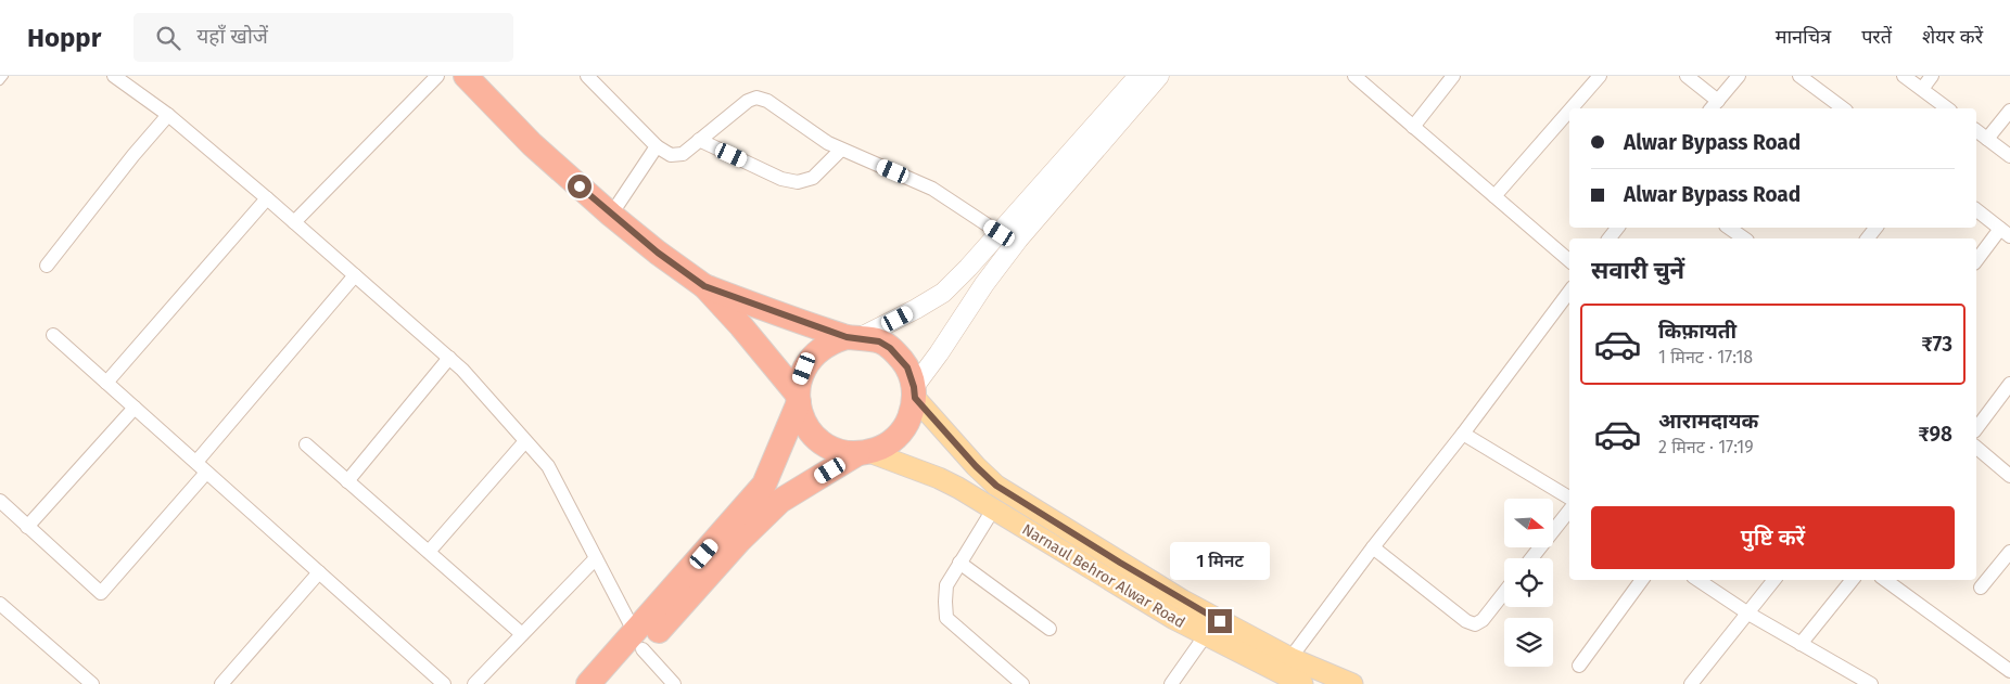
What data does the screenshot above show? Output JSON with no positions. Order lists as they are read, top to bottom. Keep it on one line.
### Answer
{"streets":{"main road":["Narnaul Behror Alwar Road"]},"north":"right","page":{"header":"Hoppr","search":"यहाँ खोजें","nav":["मानचित्र","परतें","शेयर करें"],"banner":["Alwar Bypass Road","Alwar Bypass Road"],"heading":"सवारी चुनें","list":[{"name":"किफ़ायती","note":"1 मिनट · 17:18","value":"₹73"},{"name":"आरामदायक","note":"2 मिनट · 17:19","value":"₹98"}],"buttons":"पुष्टि करें","bubble":"1 मिनट"}}
